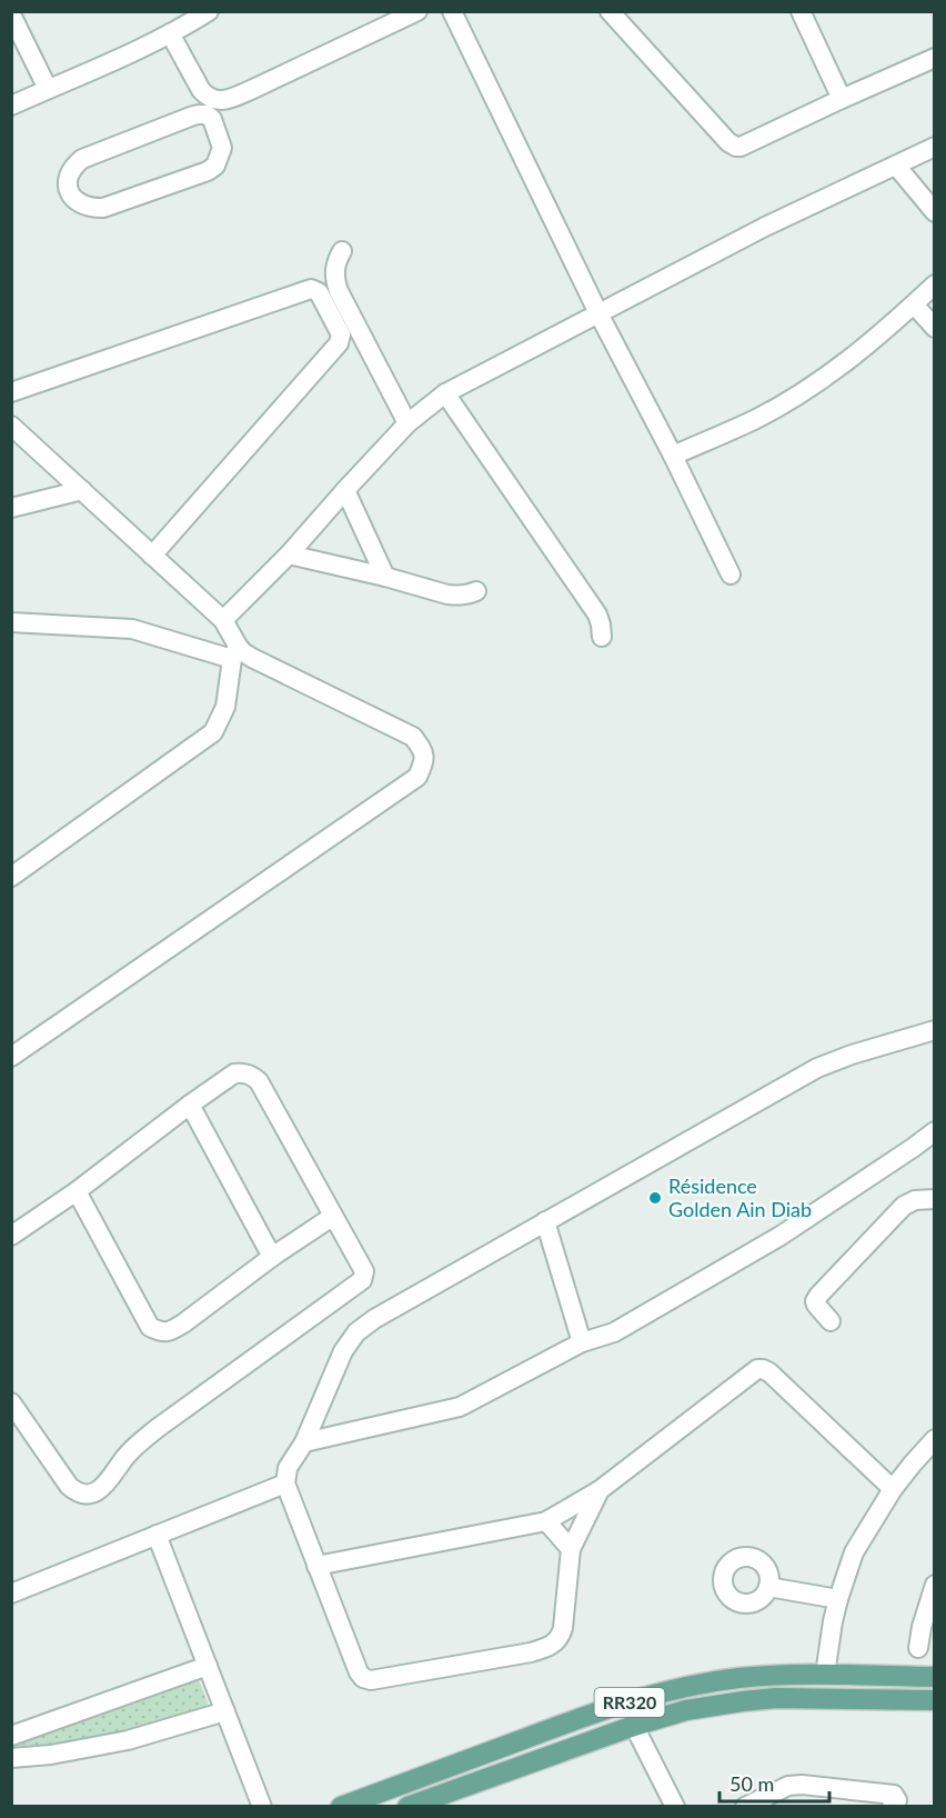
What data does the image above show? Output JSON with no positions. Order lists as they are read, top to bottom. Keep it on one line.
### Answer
{"streets":{"main road":["RR320"]},"places":["Résidence Golden Ain Diab"],"scale_bar":"50 m"}
